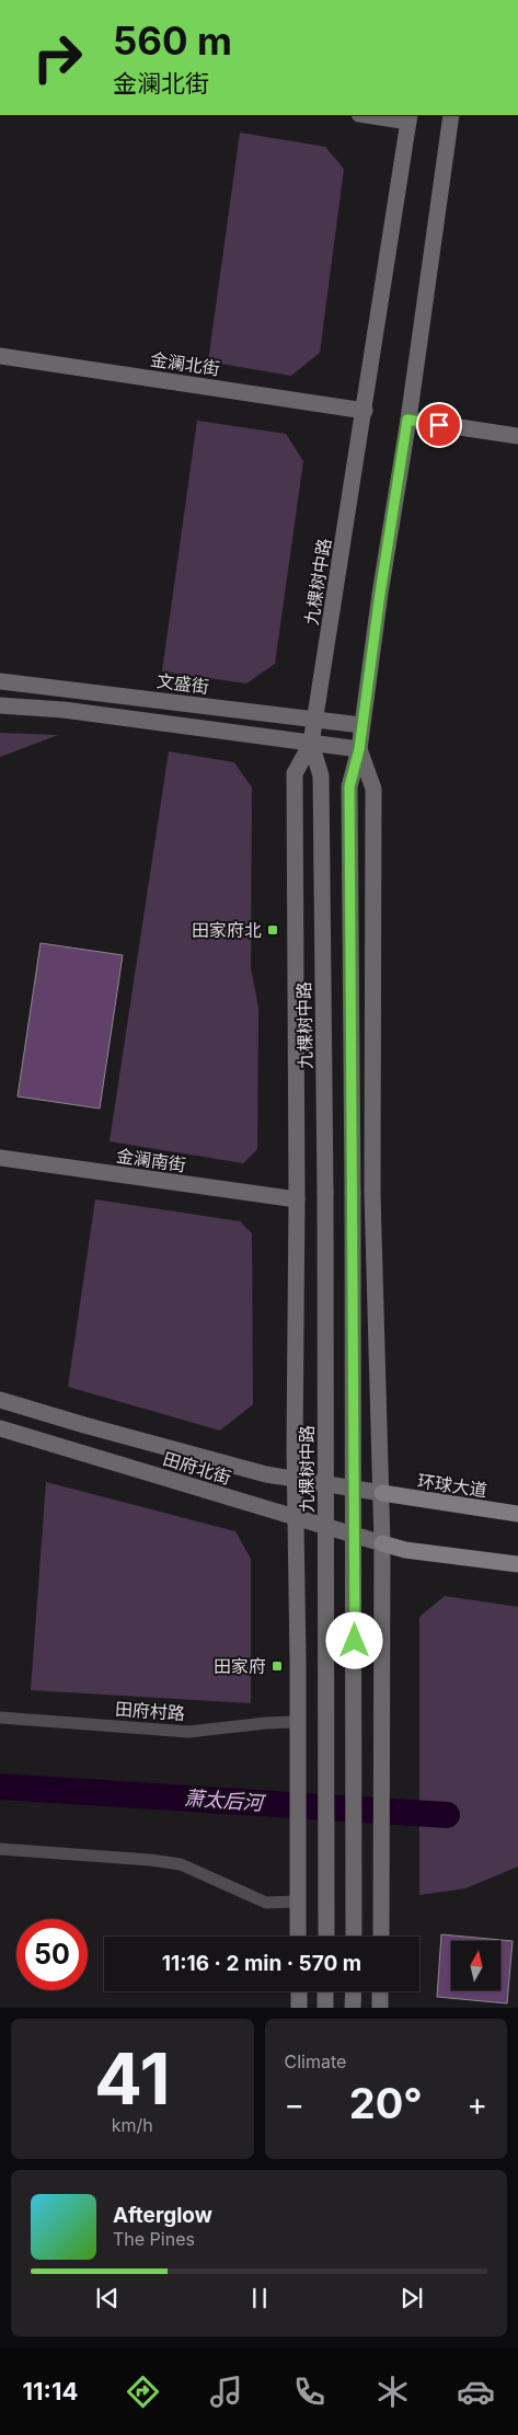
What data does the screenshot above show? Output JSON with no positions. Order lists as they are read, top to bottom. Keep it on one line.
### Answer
{"streets":{"main road":["金澜北街","九棵树中路","文盛街","金澜南街","田府北街","环球大道"],"street":["田府村路"]},"crossings":[["金澜北街","九棵树中路"],["九棵树中路","文盛街"],["田府北街","环球大道"]],"water":["萧太后河"],"places":{"transit":["田家府北","田家府"]},"north":"top","page":{"turn":["560 m","金澜北街"],"limit":"50","trip":"11:16 · 2 min · 570 m","tile":[["41","km/h"],"Climate"],"heat":["−","20°","+"],"song":["Afterglow","The Pines"],"tabs":"11:14"}}
